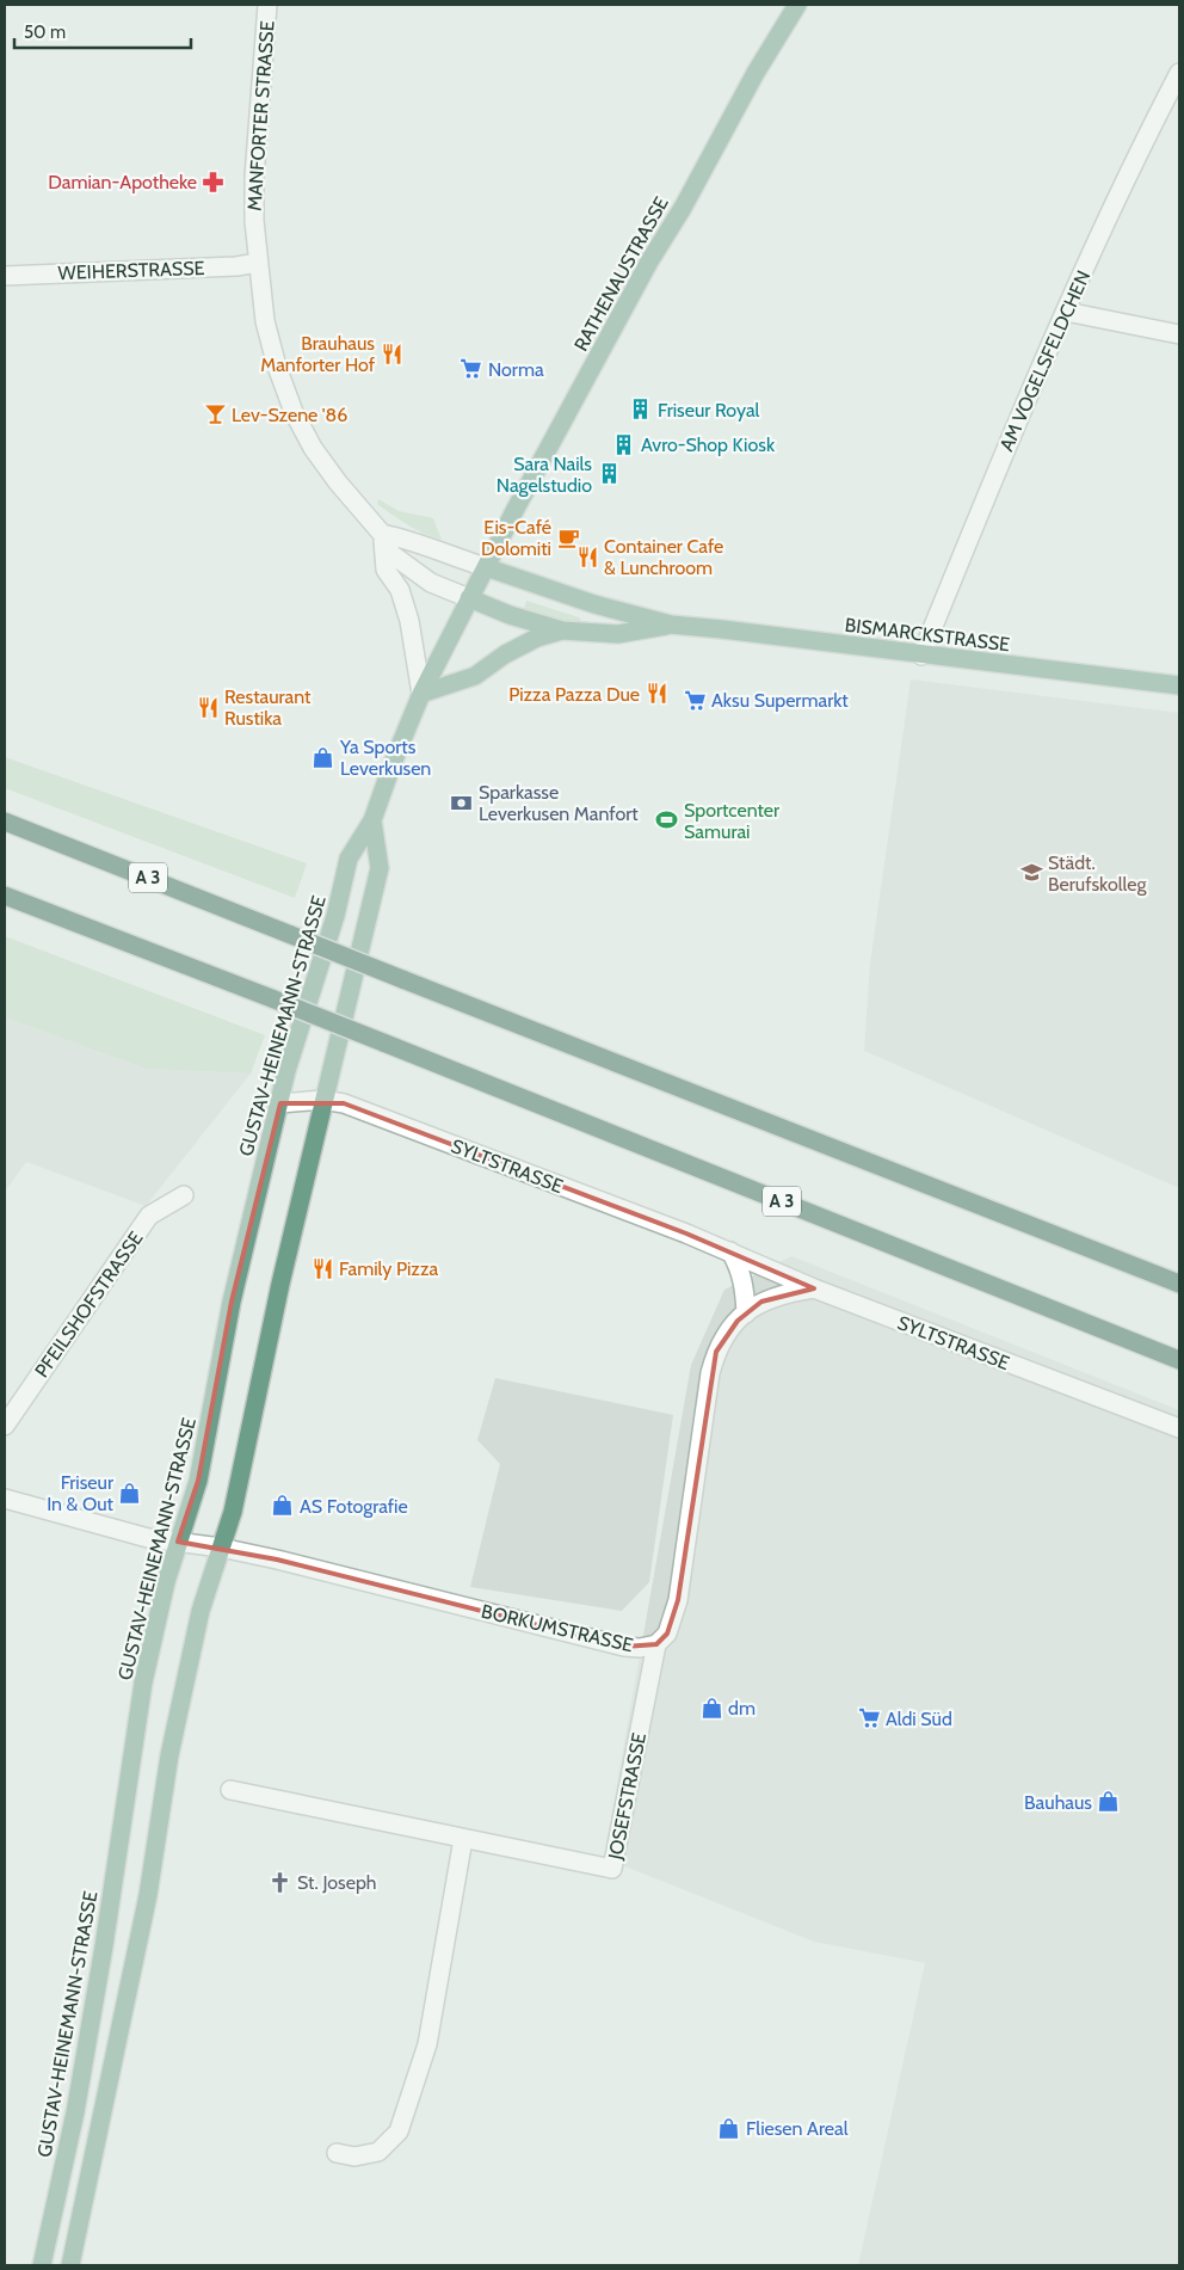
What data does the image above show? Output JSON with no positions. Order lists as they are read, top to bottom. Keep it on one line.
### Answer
{"streets":{"highway":["A 3"],"main road":["RATHENAUSTRASSE","BISMARCKSTRASSE","GUSTAV-HEINEMANN-STRASSE"],"street":["MANFORTER STRASSE","WEIHERSTRASSE","AM VOGELSFELDCHEN","SYLTSTRASSE","PFEILSHOFSTRASSE","BORKUMSTRASSE","JOSEFSTRASSE"]},"crossings":[["MANFORTER STRASSE","WEIHERSTRASSE"],["MANFORTER STRASSE","RATHENAUSTRASSE"],["MANFORTER STRASSE","BISMARCKSTRASSE"],["MANFORTER STRASSE","GUSTAV-HEINEMANN-STRASSE"],["RATHENAUSTRASSE","BISMARCKSTRASSE"],["RATHENAUSTRASSE","GUSTAV-HEINEMANN-STRASSE"],["AM VOGELSFELDCHEN","BISMARCKSTRASSE"],["BISMARCKSTRASSE","GUSTAV-HEINEMANN-STRASSE"],["GUSTAV-HEINEMANN-STRASSE","SYLTSTRASSE"],["GUSTAV-HEINEMANN-STRASSE","BORKUMSTRASSE"],["SYLTSTRASSE","BORKUMSTRASSE"],["BORKUMSTRASSE","JOSEFSTRASSE"]],"places":{"pharmacy":["Damian-Apotheke"],"restaurant":["Brauhaus Manforter Hof","Container Cafe & Lunchroom","Pizza Pazza Due","Restaurant Rustika","Family Pizza"],"supermarket":["Norma","Aksu Supermarkt","Aldi Süd"],"building":["Friseur Royal","Avro-Shop Kiosk","Sara Nails Nagelstudio"],"bar":["Lev-Szene '86"],"cafe":["Eis-Café Dolomiti"],"shop":["Ya Sports Leverkusen","Friseur In & Out","AS Fotografie","dm","Bauhaus","Fliesen Areal"],"bank":["Sparkasse Leverkusen Manfort"],"sports":["Sportcenter Samurai"],"school or university":["Städt. Berufskolleg"],"church":["St. Joseph"]},"scale_bar":"50 m"}
